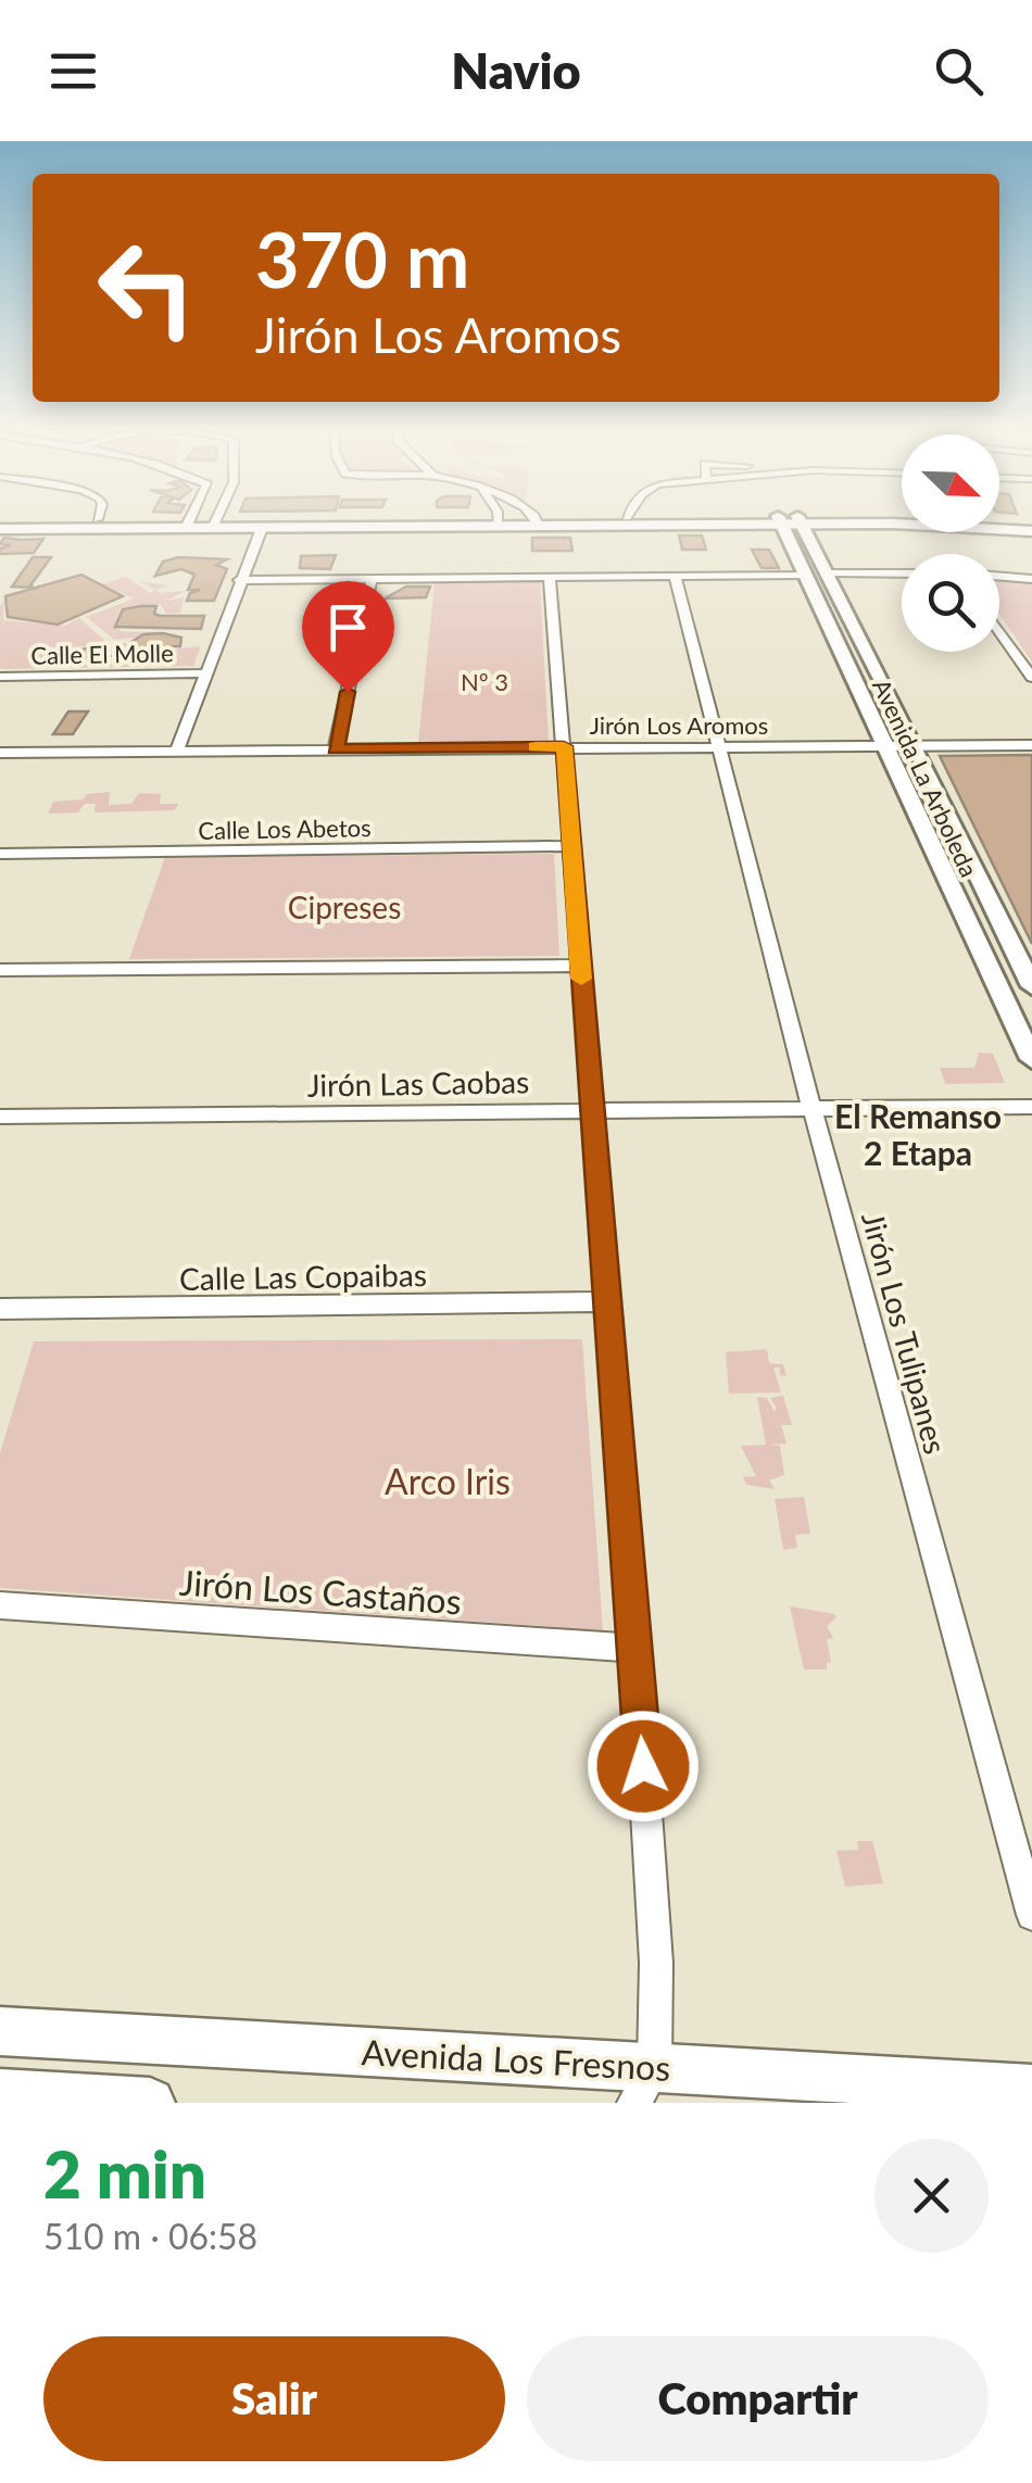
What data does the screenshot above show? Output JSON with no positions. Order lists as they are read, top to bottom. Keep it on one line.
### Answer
{"streets":{"main road":["Avenida Los Fresnos"],"street":["Calle El Molle","Jirón Los Aromos","Avenida La Arboleda","Calle Los Abetos","Jirón Las Caobas","Calle Las Copaibas","Jirón Los Tulipanes","Jirón Los Castaños"]},"crossings":[["Jirón Los Aromos","Avenida La Arboleda"],["Jirón Los Aromos","Jirón Los Tulipanes"],["Jirón Las Caobas","Jirón Los Tulipanes"]],"districts":["El Remanso 2 Etapa"],"parks":["Nº 3","Cipreses","Arco Iris"],"north":"bottom right","page":{"header":"Navio","turn":["370 m","Jirón Los Aromos"],"heading":["2 min","510 m · 06:58"],"buttons":["Salir","Compartir"]}}
